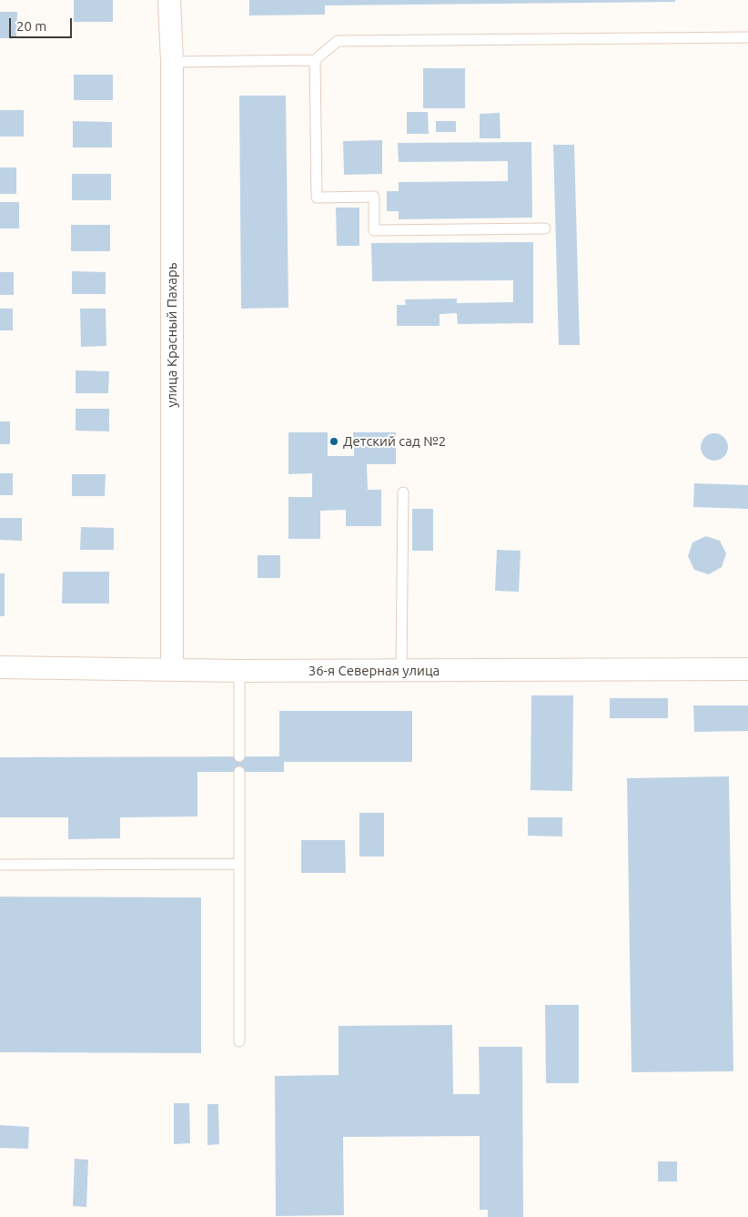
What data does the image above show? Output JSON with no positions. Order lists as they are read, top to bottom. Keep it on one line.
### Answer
{"streets":{"street":["улица Красный Пахарь","36-я Северная улица"]},"crossings":[["улица Красный Пахарь","36-я Северная улица"]],"places":["Детский сад №2"],"scale_bar":"20 m"}
